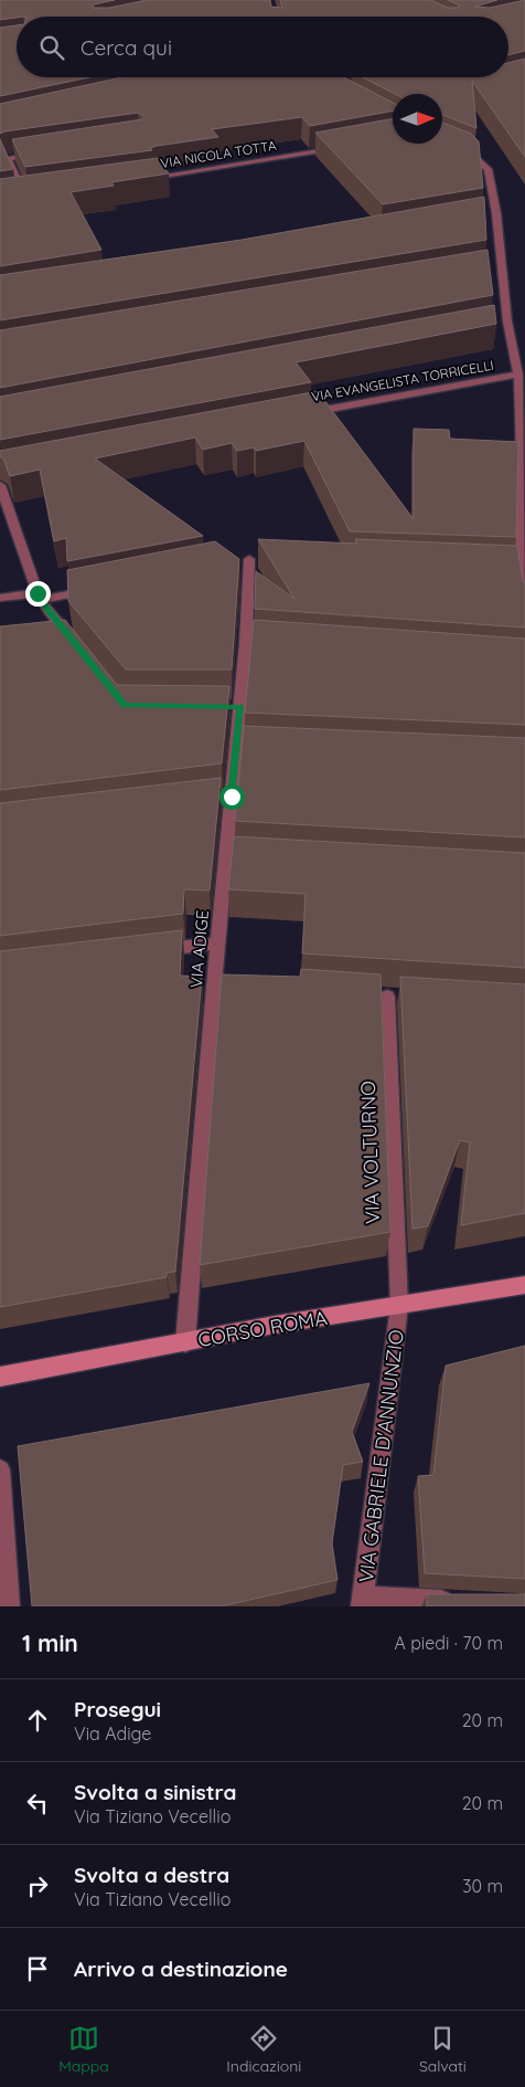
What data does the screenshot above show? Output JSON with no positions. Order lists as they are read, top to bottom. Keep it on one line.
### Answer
{"streets":{"main road":["CORSO ROMA"],"street":["VIA NICOLA TOTTA","VIA EVANGELISTA TORRICELLI","VIA ADIGE","VIA VOLTURNO","VIA GABRIELE D'ANNUNZIO"]},"crossings":[["VIA ADIGE","CORSO ROMA"],["VIA VOLTURNO","CORSO ROMA"],["VIA VOLTURNO","VIA GABRIELE D'ANNUNZIO"],["CORSO ROMA","VIA GABRIELE D'ANNUNZIO"]],"north":"right","page":{"search":"Cerca qui","heading":["1 min","A piedi · 70 m"],"list":[["Prosegui","Via Adige","20 m"],["Svolta a sinistra","Via Tiziano Vecellio","20 m"],["Svolta a destra","Via Tiziano Vecellio","30 m"],"Arrivo a destinazione"],"nav":["Mappa","Indicazioni","Salvati"]}}
